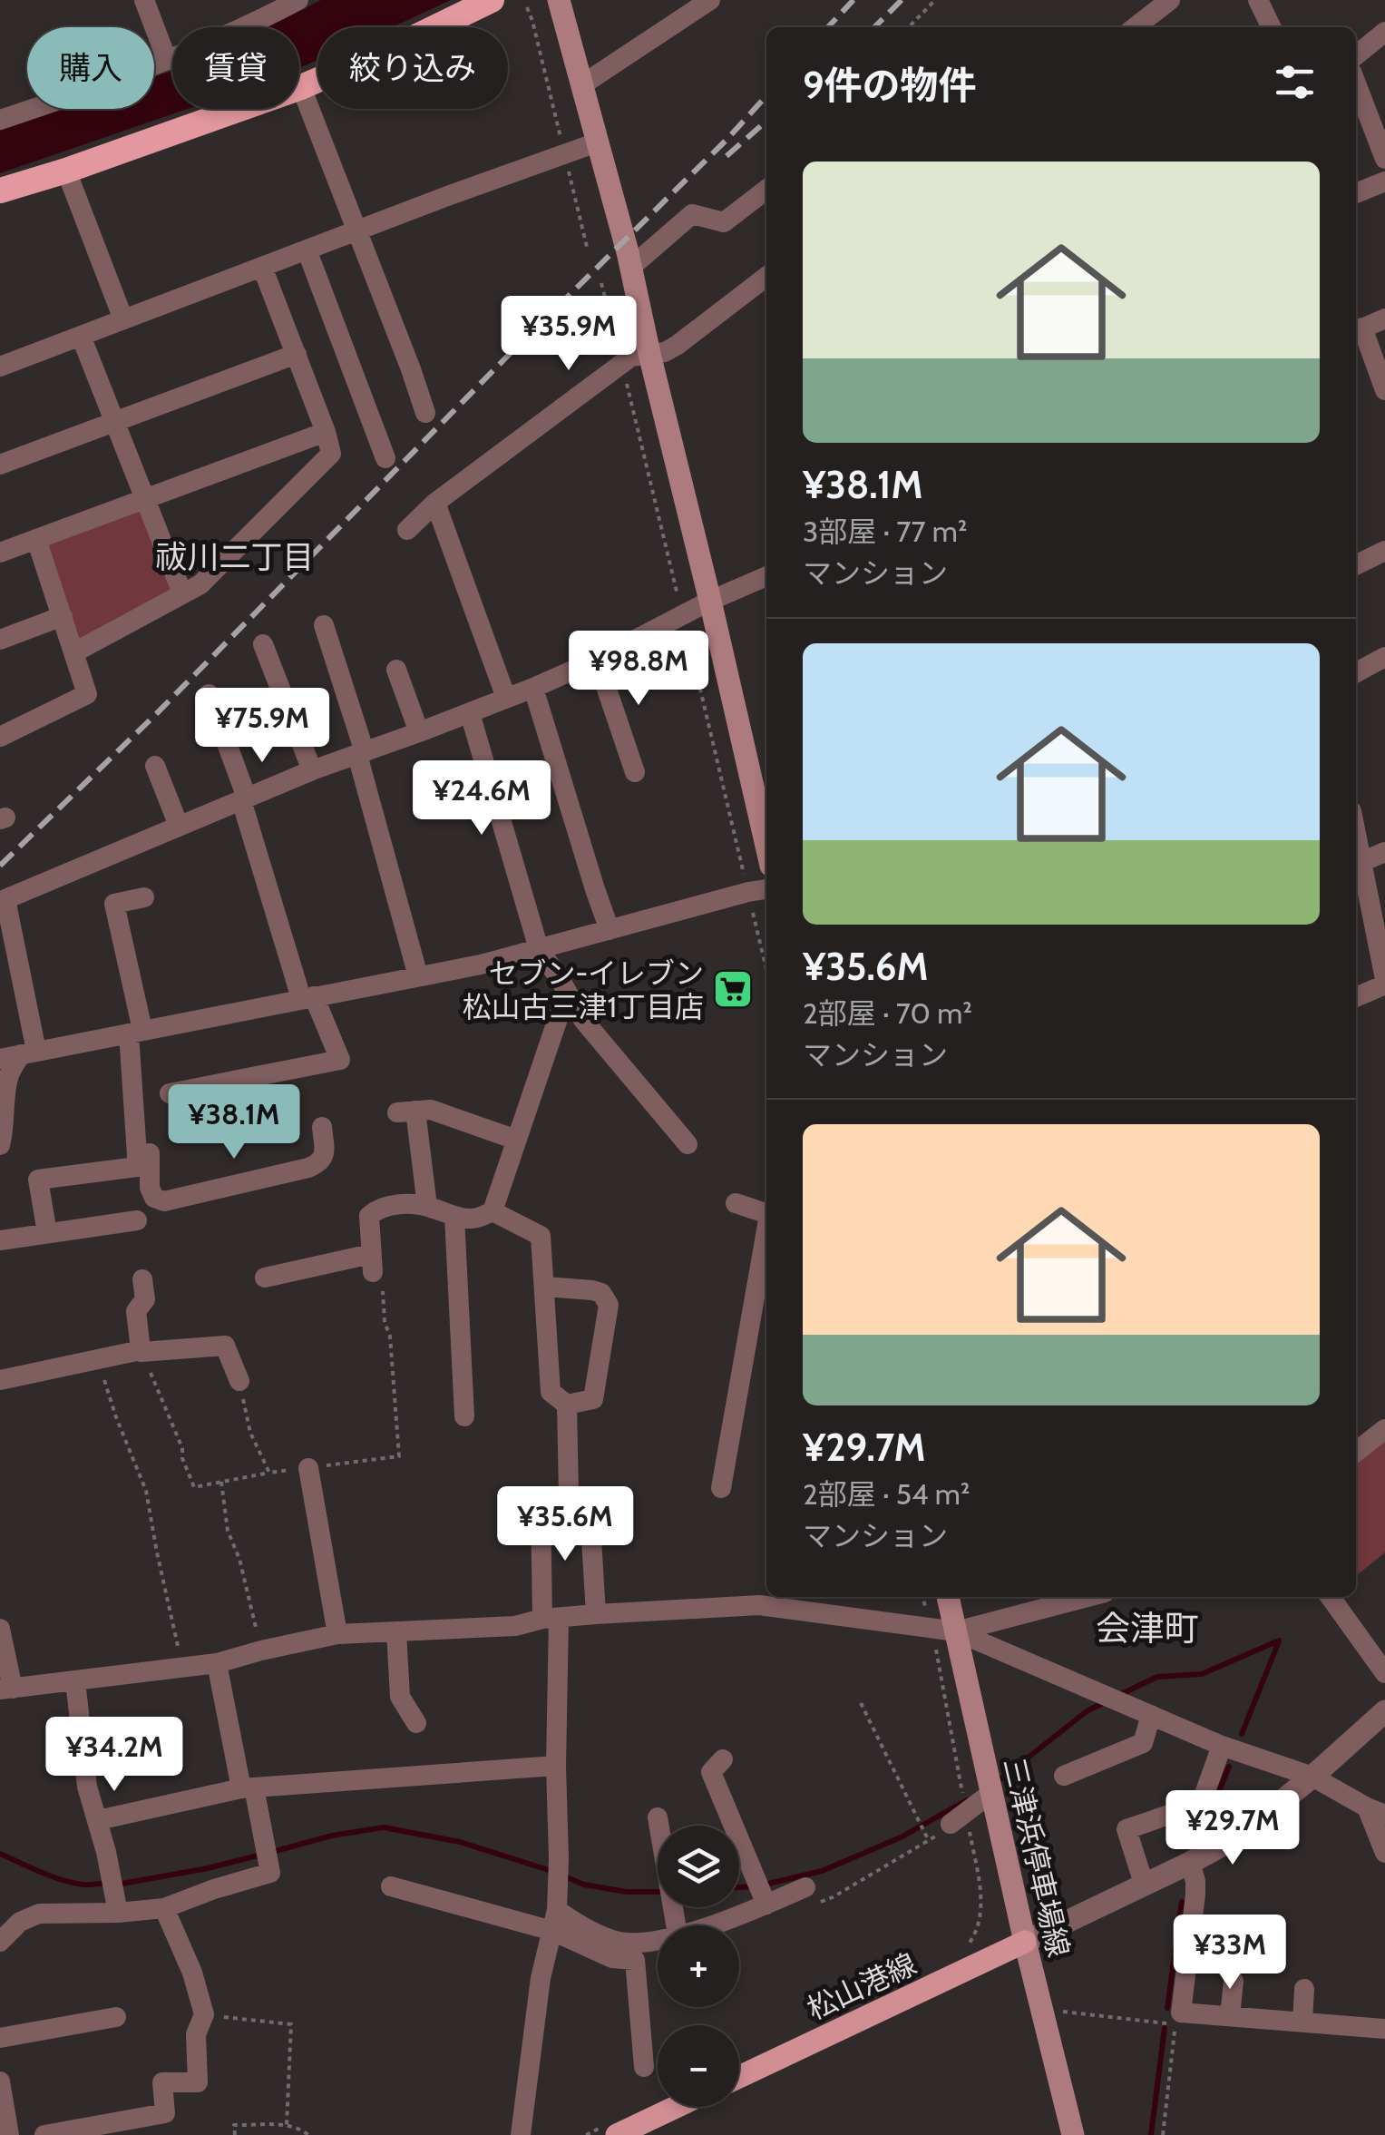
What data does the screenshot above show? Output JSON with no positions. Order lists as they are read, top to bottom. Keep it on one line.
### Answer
{"streets":{"main road":["三津浜停車場線","松山港線"]},"crossings":[["三津浜停車場線","松山港線"]],"districts":["祓川二丁目","会津町"],"places":{"supermarket":["セブン-イレブン 松山古三津1丁目店"]},"page":{"chip":["購入","賃貸","絞り込み"],"heading":"9件の物件","list":[{"name":"¥38.1M","note":"3部屋 · 77 m² · マンション"},{"name":"¥35.6M","note":"2部屋 · 70 m² · マンション"},{"name":"¥29.7M","note":"2部屋 · 54 m² · マンション"}],"price":["¥35.9M","¥98.8M","¥75.9M","¥24.6M","¥38.1M","¥35.6M","¥34.2M","¥29.7M","¥33M"],"map_buttons":["+","−"]}}
